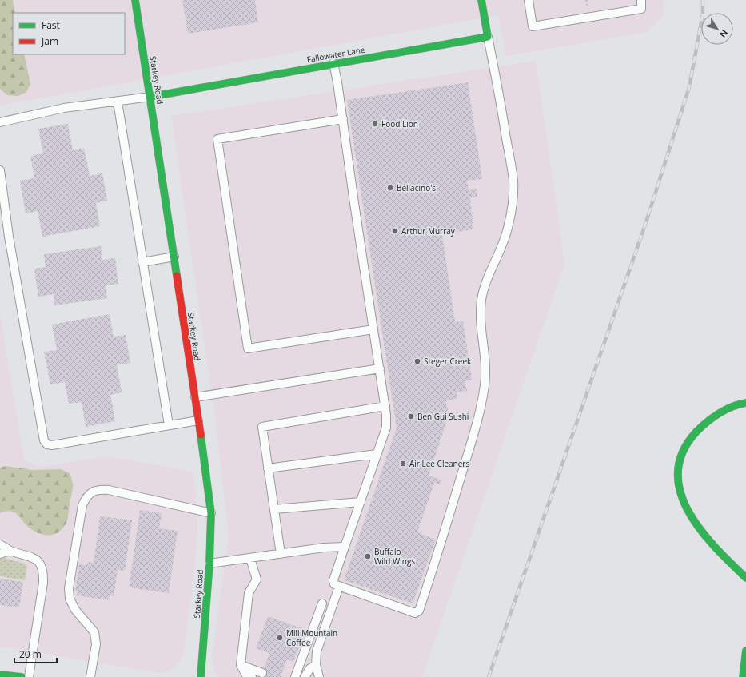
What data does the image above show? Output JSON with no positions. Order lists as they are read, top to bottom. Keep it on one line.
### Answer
{"streets":{"street":["Fallowater Lane","Starkey Road"]},"crossings":[["Fallowater Lane","Starkey Road"]],"places":["Food Lion","Bellacino's","Arthur Murray","Steger Creek","Ben Gui Sushi","Air Lee Cleaners","Buffalo Wild Wings","Mill Mountain Coffee"],"legend":["Fast","Jam"],"scale_bar":"20 m","north":"bottom right"}
